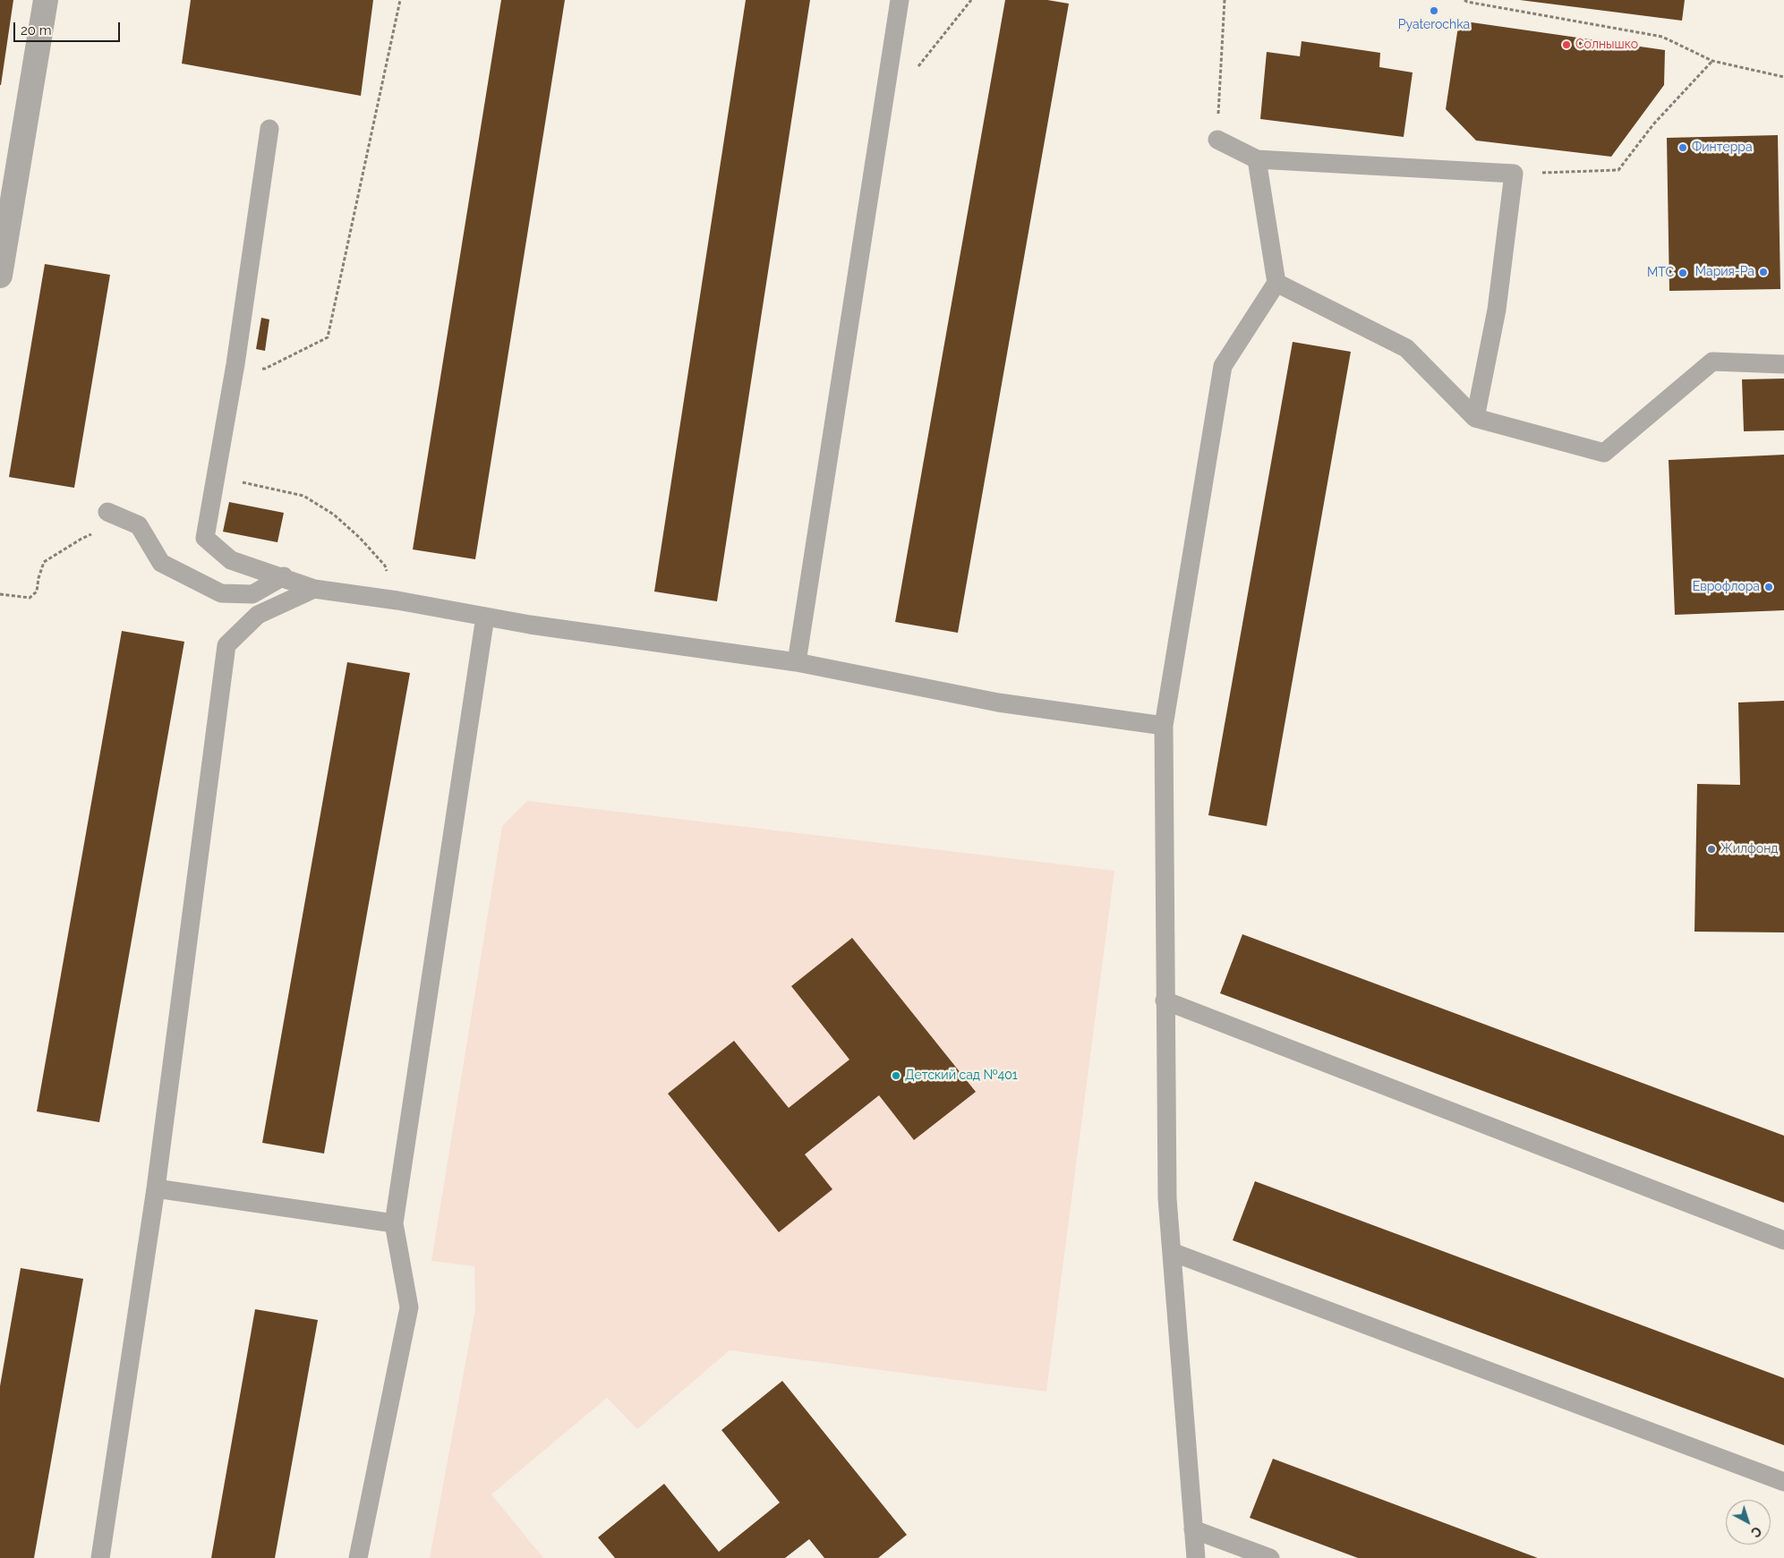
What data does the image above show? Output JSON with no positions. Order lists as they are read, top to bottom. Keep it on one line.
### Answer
{"places":["Pyaterochka","Солнышко","Финтерра","Мария-Ра","МТС","Еврофлора","Жилфонд","Детский сад №401"],"scale_bar":"20 m","north":"bottom right"}
